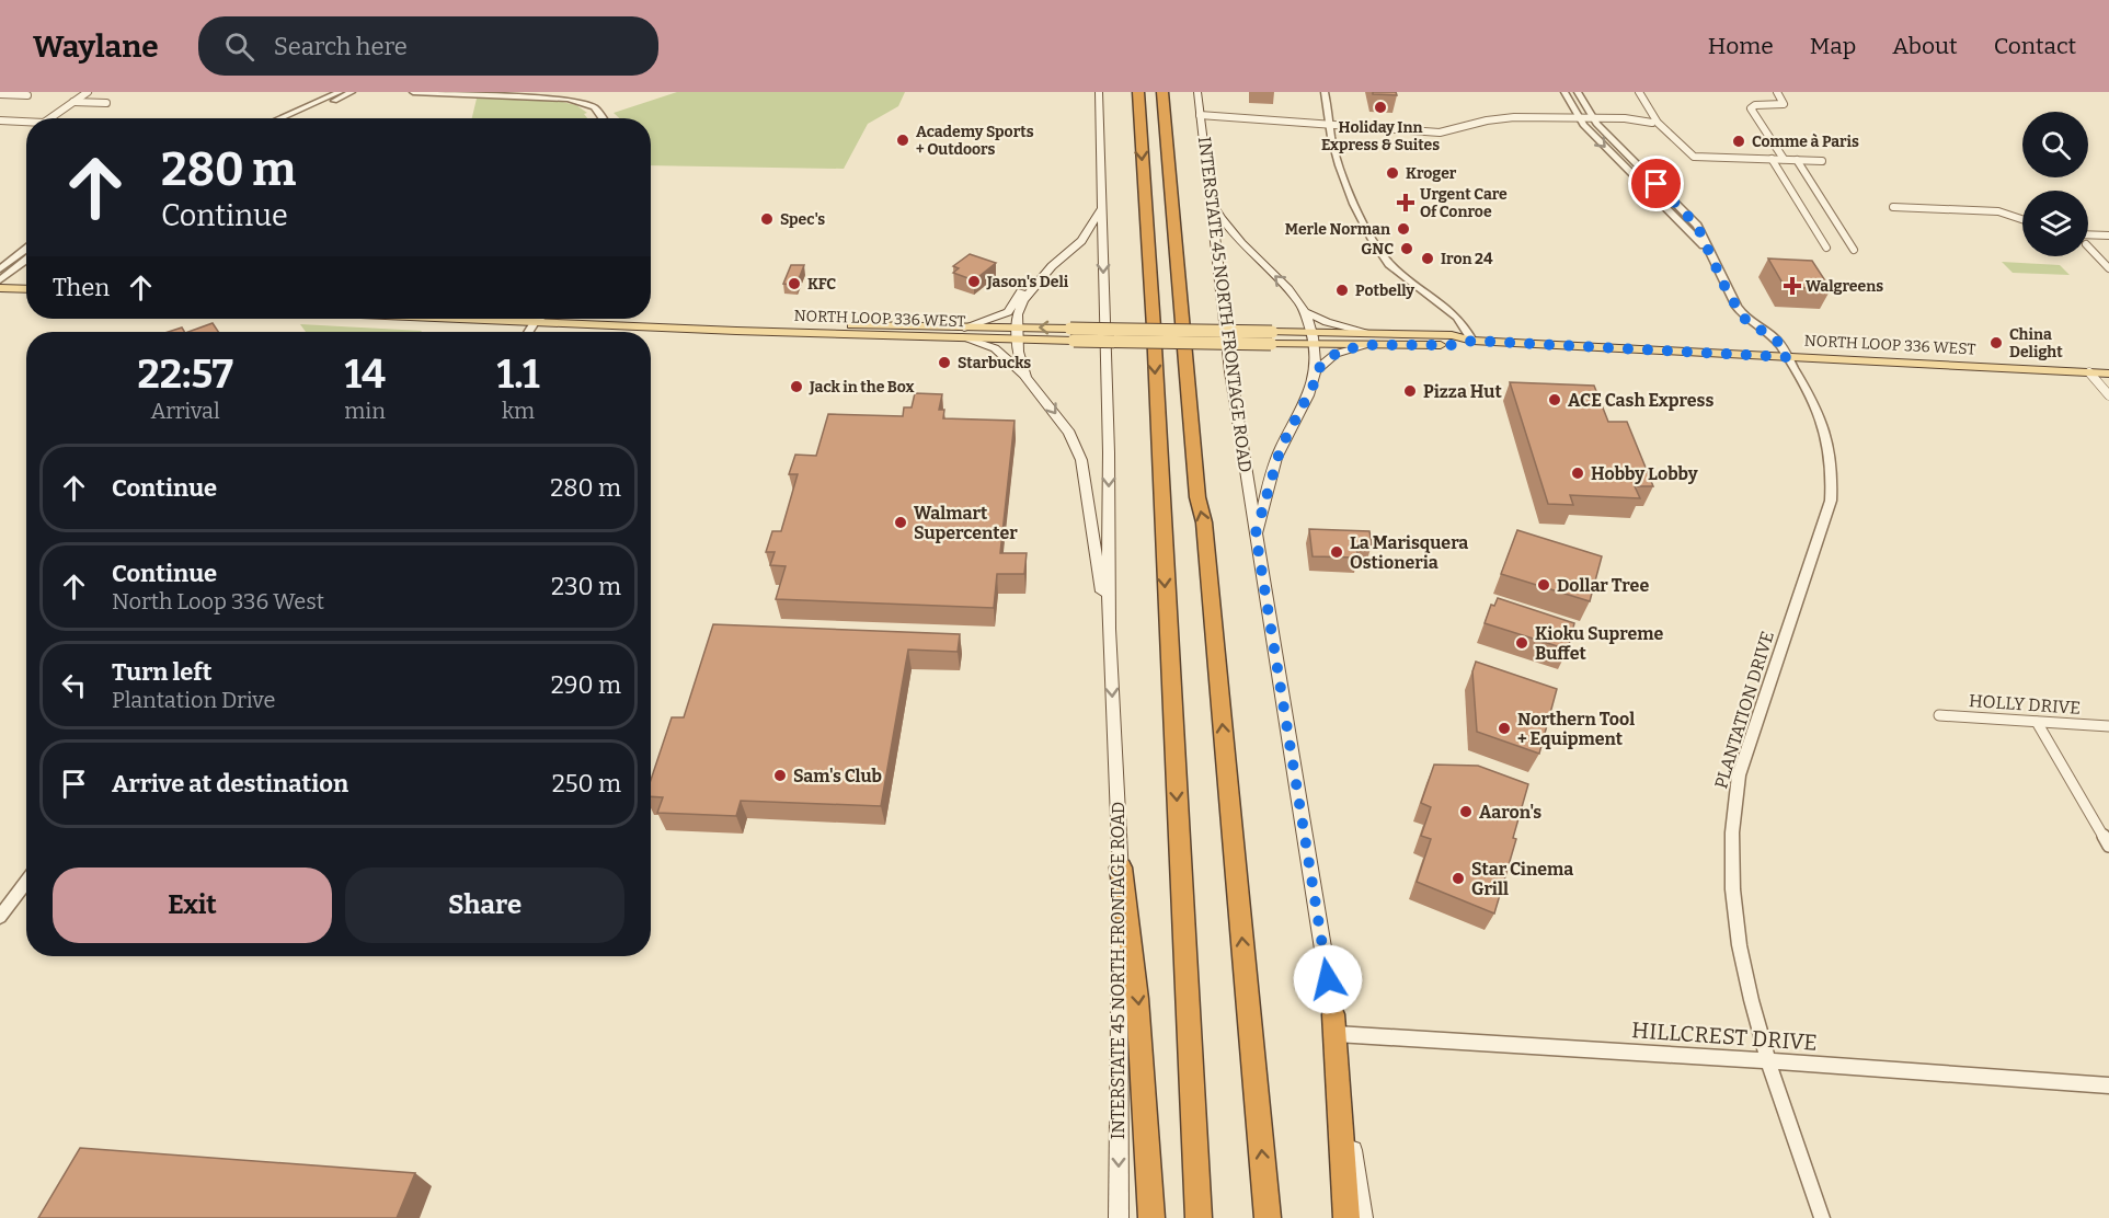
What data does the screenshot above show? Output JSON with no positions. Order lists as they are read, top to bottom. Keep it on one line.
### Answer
{"streets":{"main road":["INTERSTATE 45 NORTH FRONTAGE ROAD","NORTH LOOP 336 WEST"],"street":["HOLLY DRIVE","PLANTATION DRIVE","HILLCREST DRIVE"]},"crossings":[["INTERSTATE 45 NORTH FRONTAGE ROAD","HILLCREST DRIVE"],["NORTH LOOP 336 WEST","PLANTATION DRIVE"],["PLANTATION DRIVE","HILLCREST DRIVE"]],"places":{"other":["Holiday Inn Express & Suites","Academy Sports + Outdoors","Comme à Paris","Kroger","Spec's","Merle Norman","GNC","Iron 24","Jason's Deli","KFC","Potbelly","China Delight","Starbucks","Jack in the Box","Pizza Hut","ACE Cash Express","Hobby Lobby","Walmart Supercenter","La Marisquera Ostioneria","Dollar Tree","Kioku Supreme Buffet","Northern Tool + Equipment","Sam's Club","Aaron's","Star Cinema Grill"],"health":["Urgent Care Of Conroe","Walgreens"]},"page":{"header":"Waylane","search":"Search here","nav":["Home","Map","About","Contact"],"turn":["280 m","Continue"],"then":"Then","eta":["22:57","Arrival","14","min","1.1","km"],"list":[{"name":"Continue","value":"280 m"},{"name":"Continue","note":"North Loop 336 West","value":"230 m"},{"name":"Turn left","note":"Plantation Drive","value":"290 m"},{"name":"Arrive at destination","value":"250 m"}],"buttons":["Exit","Share"]}}
